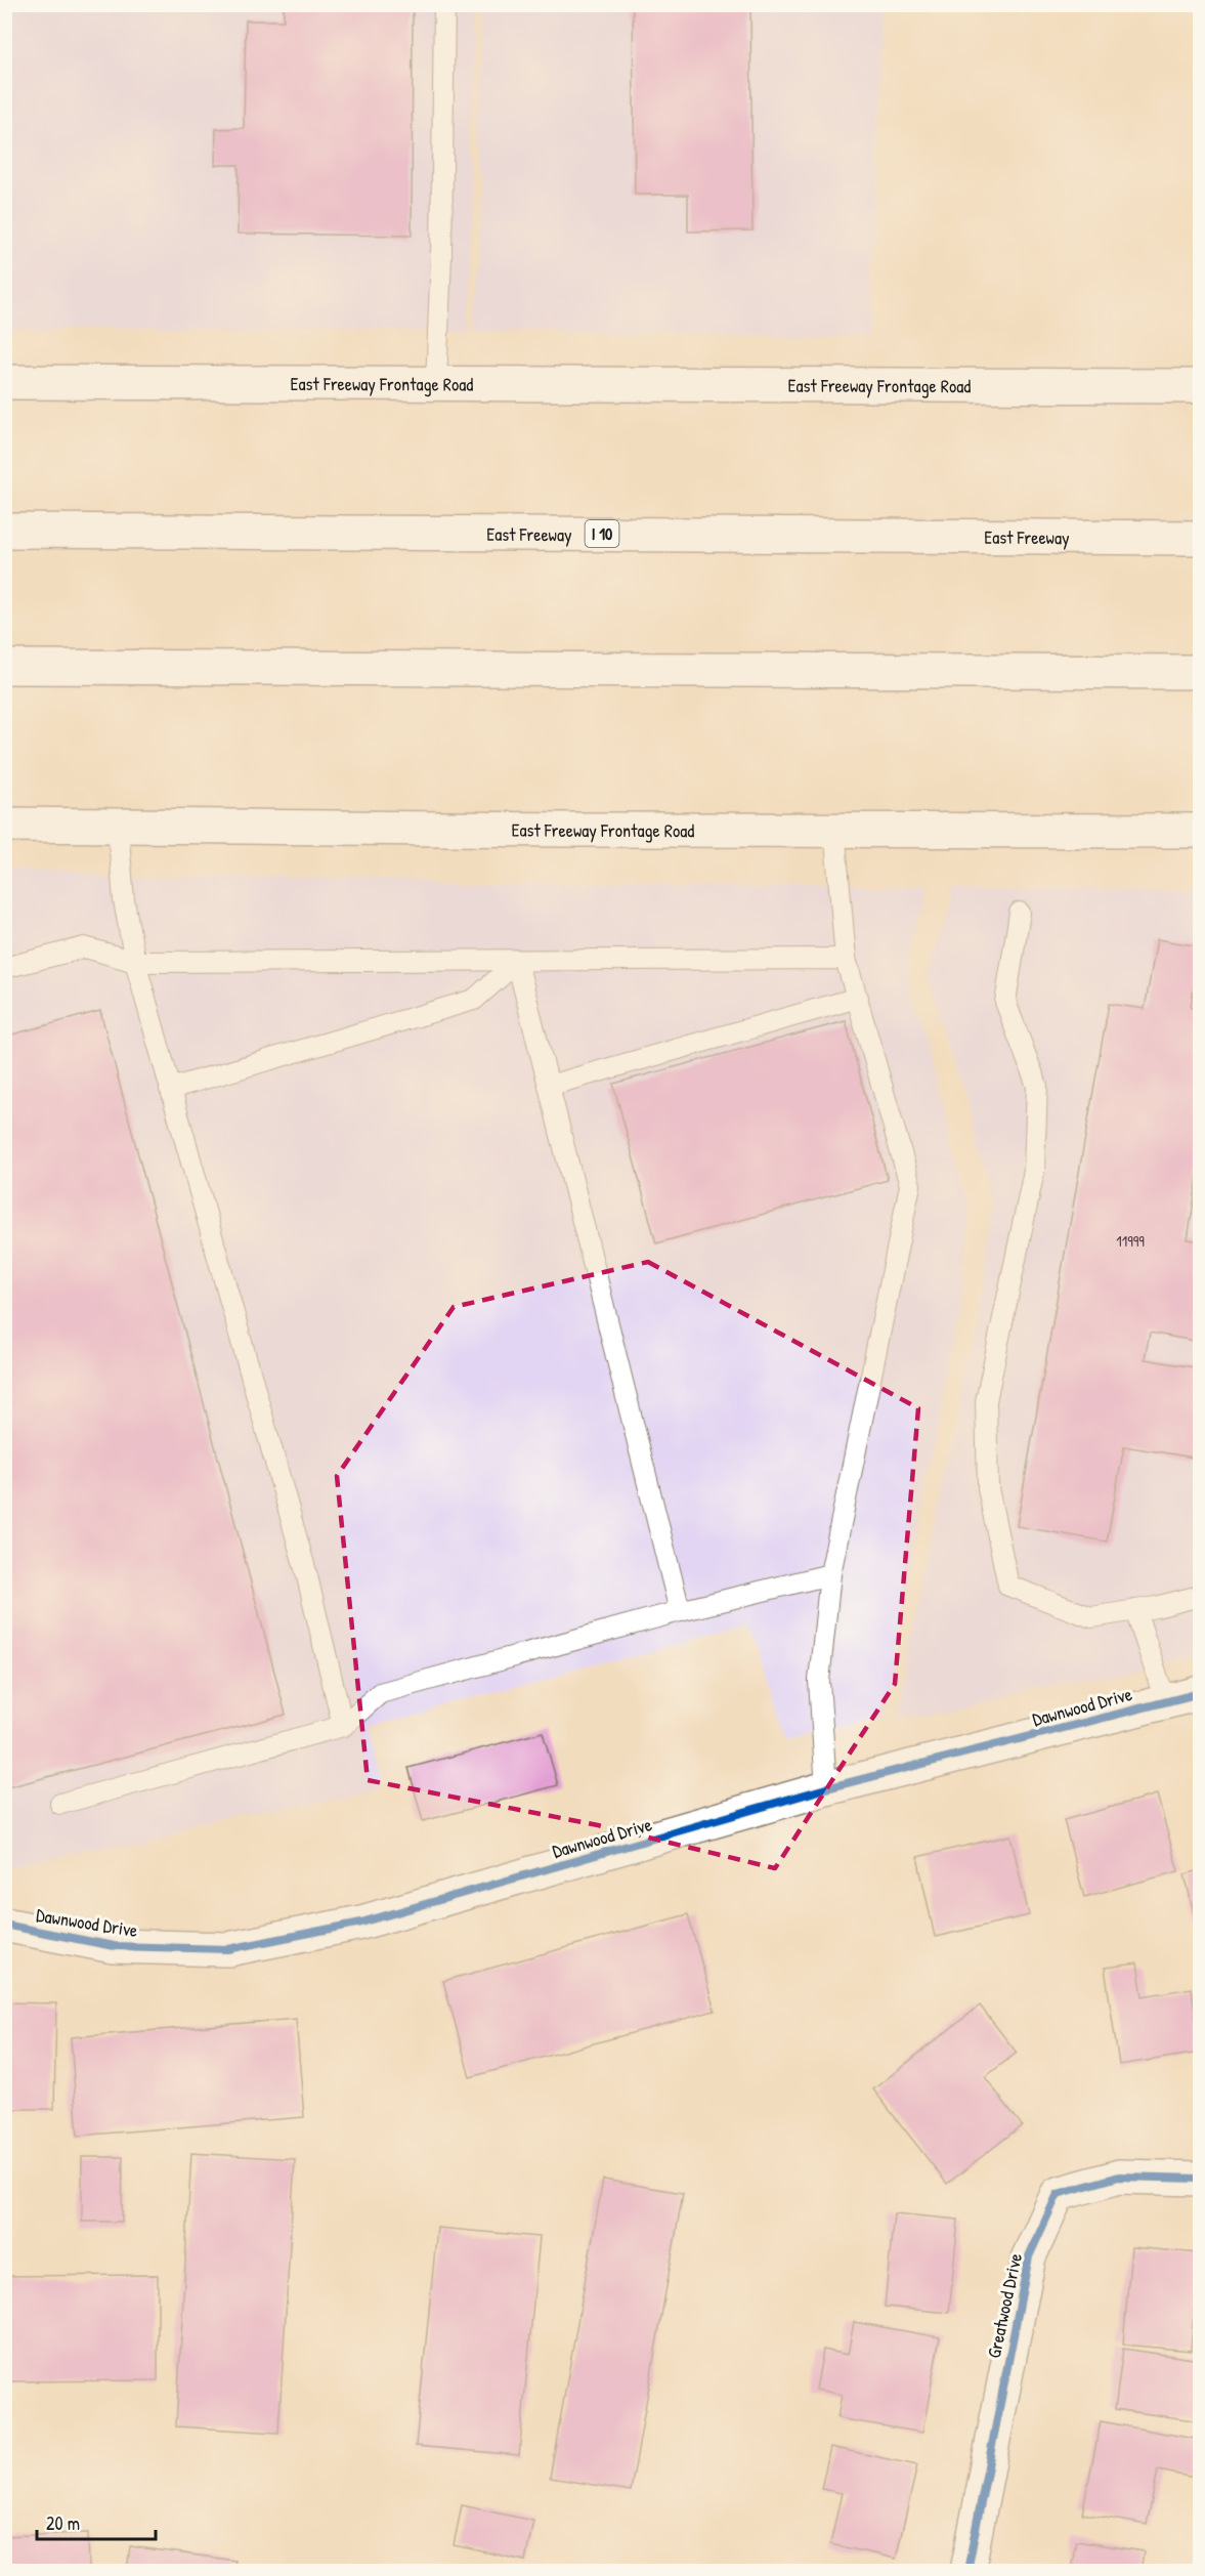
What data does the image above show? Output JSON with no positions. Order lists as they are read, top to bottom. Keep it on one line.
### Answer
{"streets":{"main road":["East Freeway Frontage Road","East Freeway","I 10","Dawnwood Drive","Greatwood Drive"]},"house_numbers":["11999"],"scale_bar":"20 m"}
